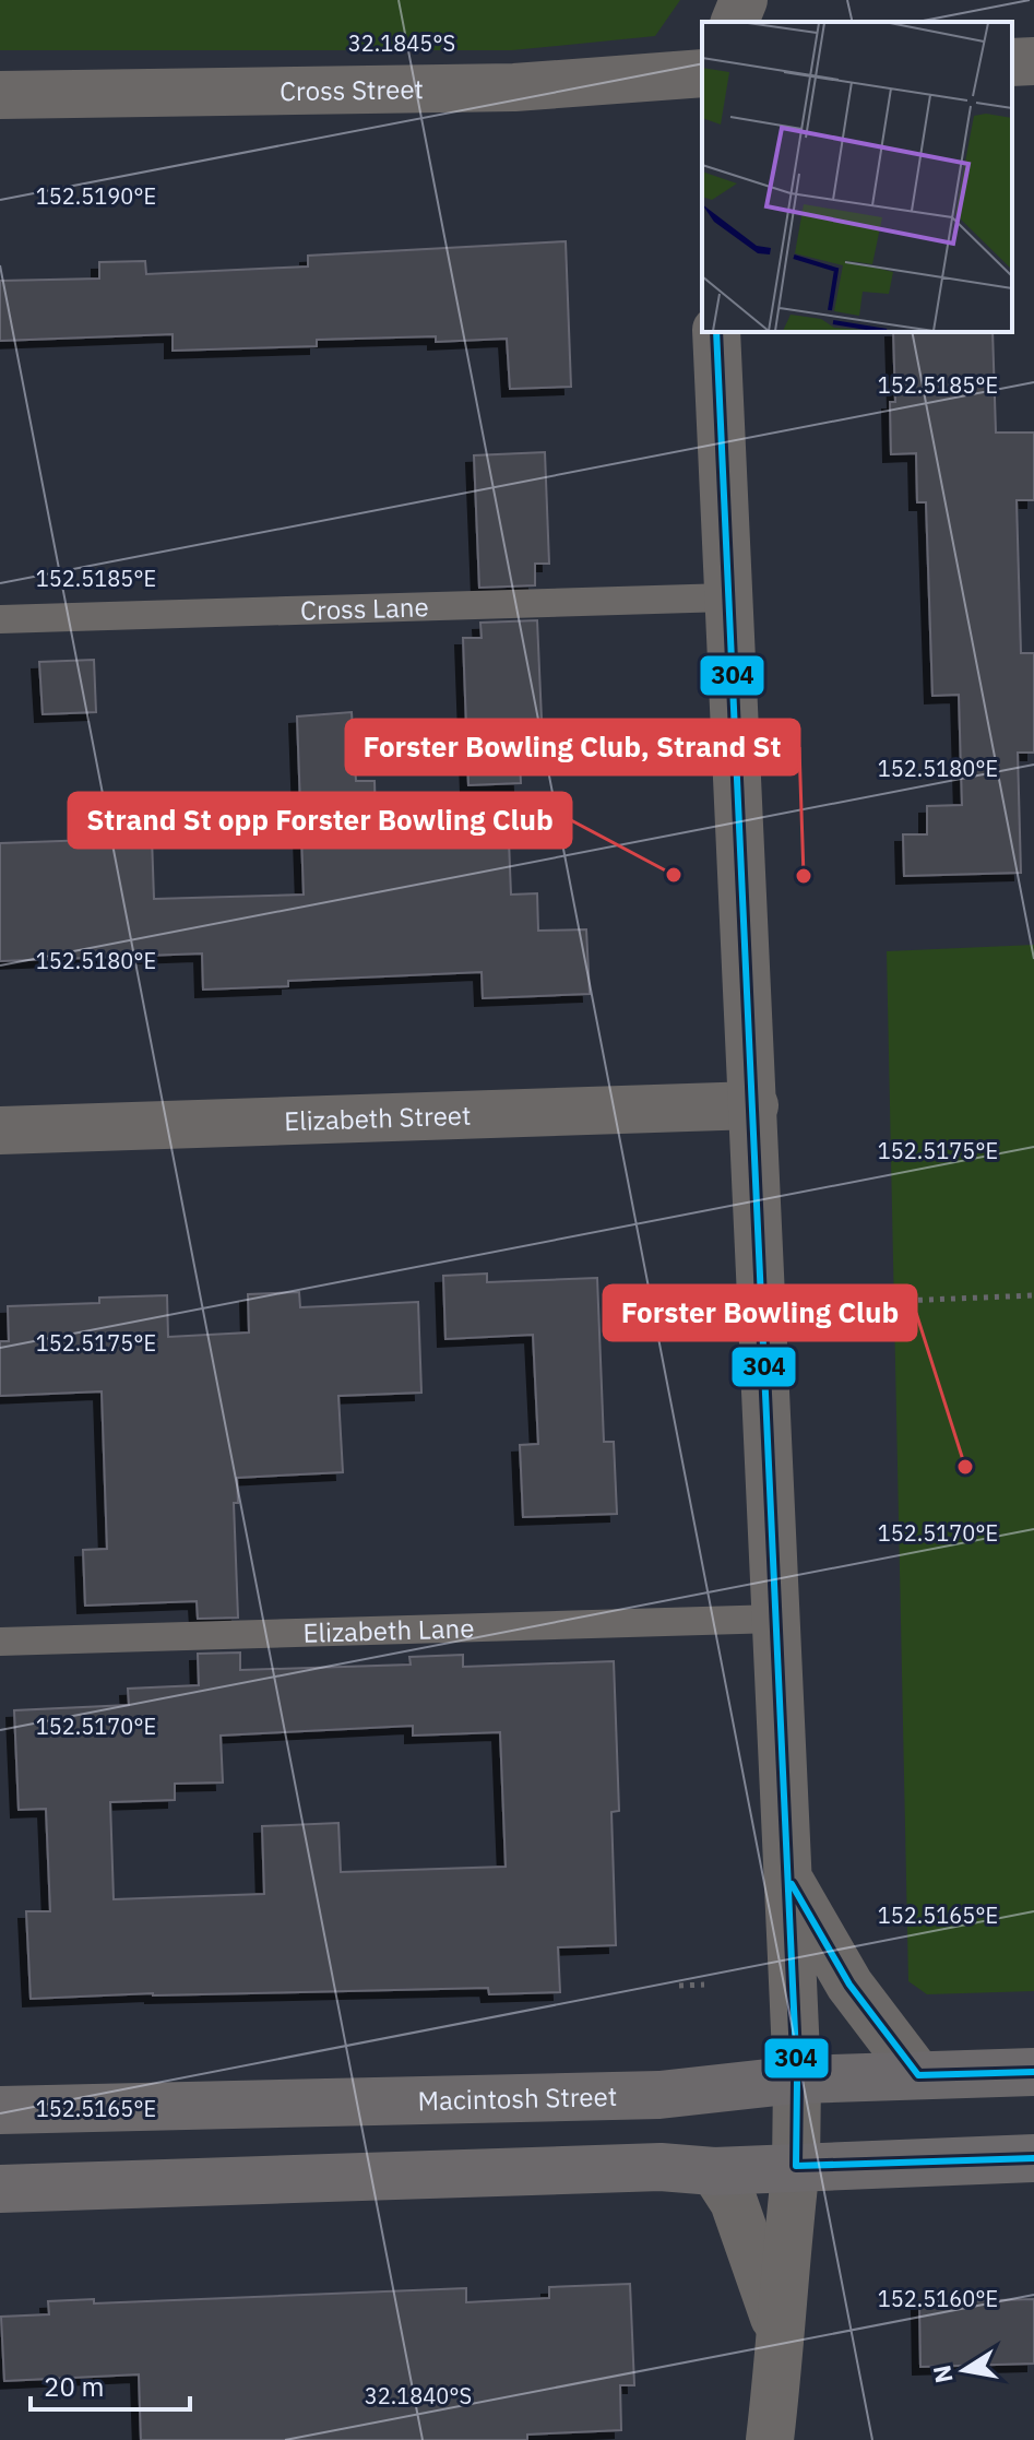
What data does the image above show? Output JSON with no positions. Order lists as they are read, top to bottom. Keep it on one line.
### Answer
{"streets":{"main road":["Macintosh Street"],"street":["Cross Street","Elizabeth Street"],"lane":["Cross Lane","Elizabeth Lane"]},"places":["Strand St opp Forster Bowling Club","Forster Bowling Club, Strand St","Forster Bowling Club"],"lines":["transit line 304"],"scale_bar":"20 m","north":"left","coordinates":["32.1845°S","152.5190°E","152.5185°E","152.5180°E","152.5175°E","152.5170°E","152.5165°E","152.5160°E","32.1840°S"]}
